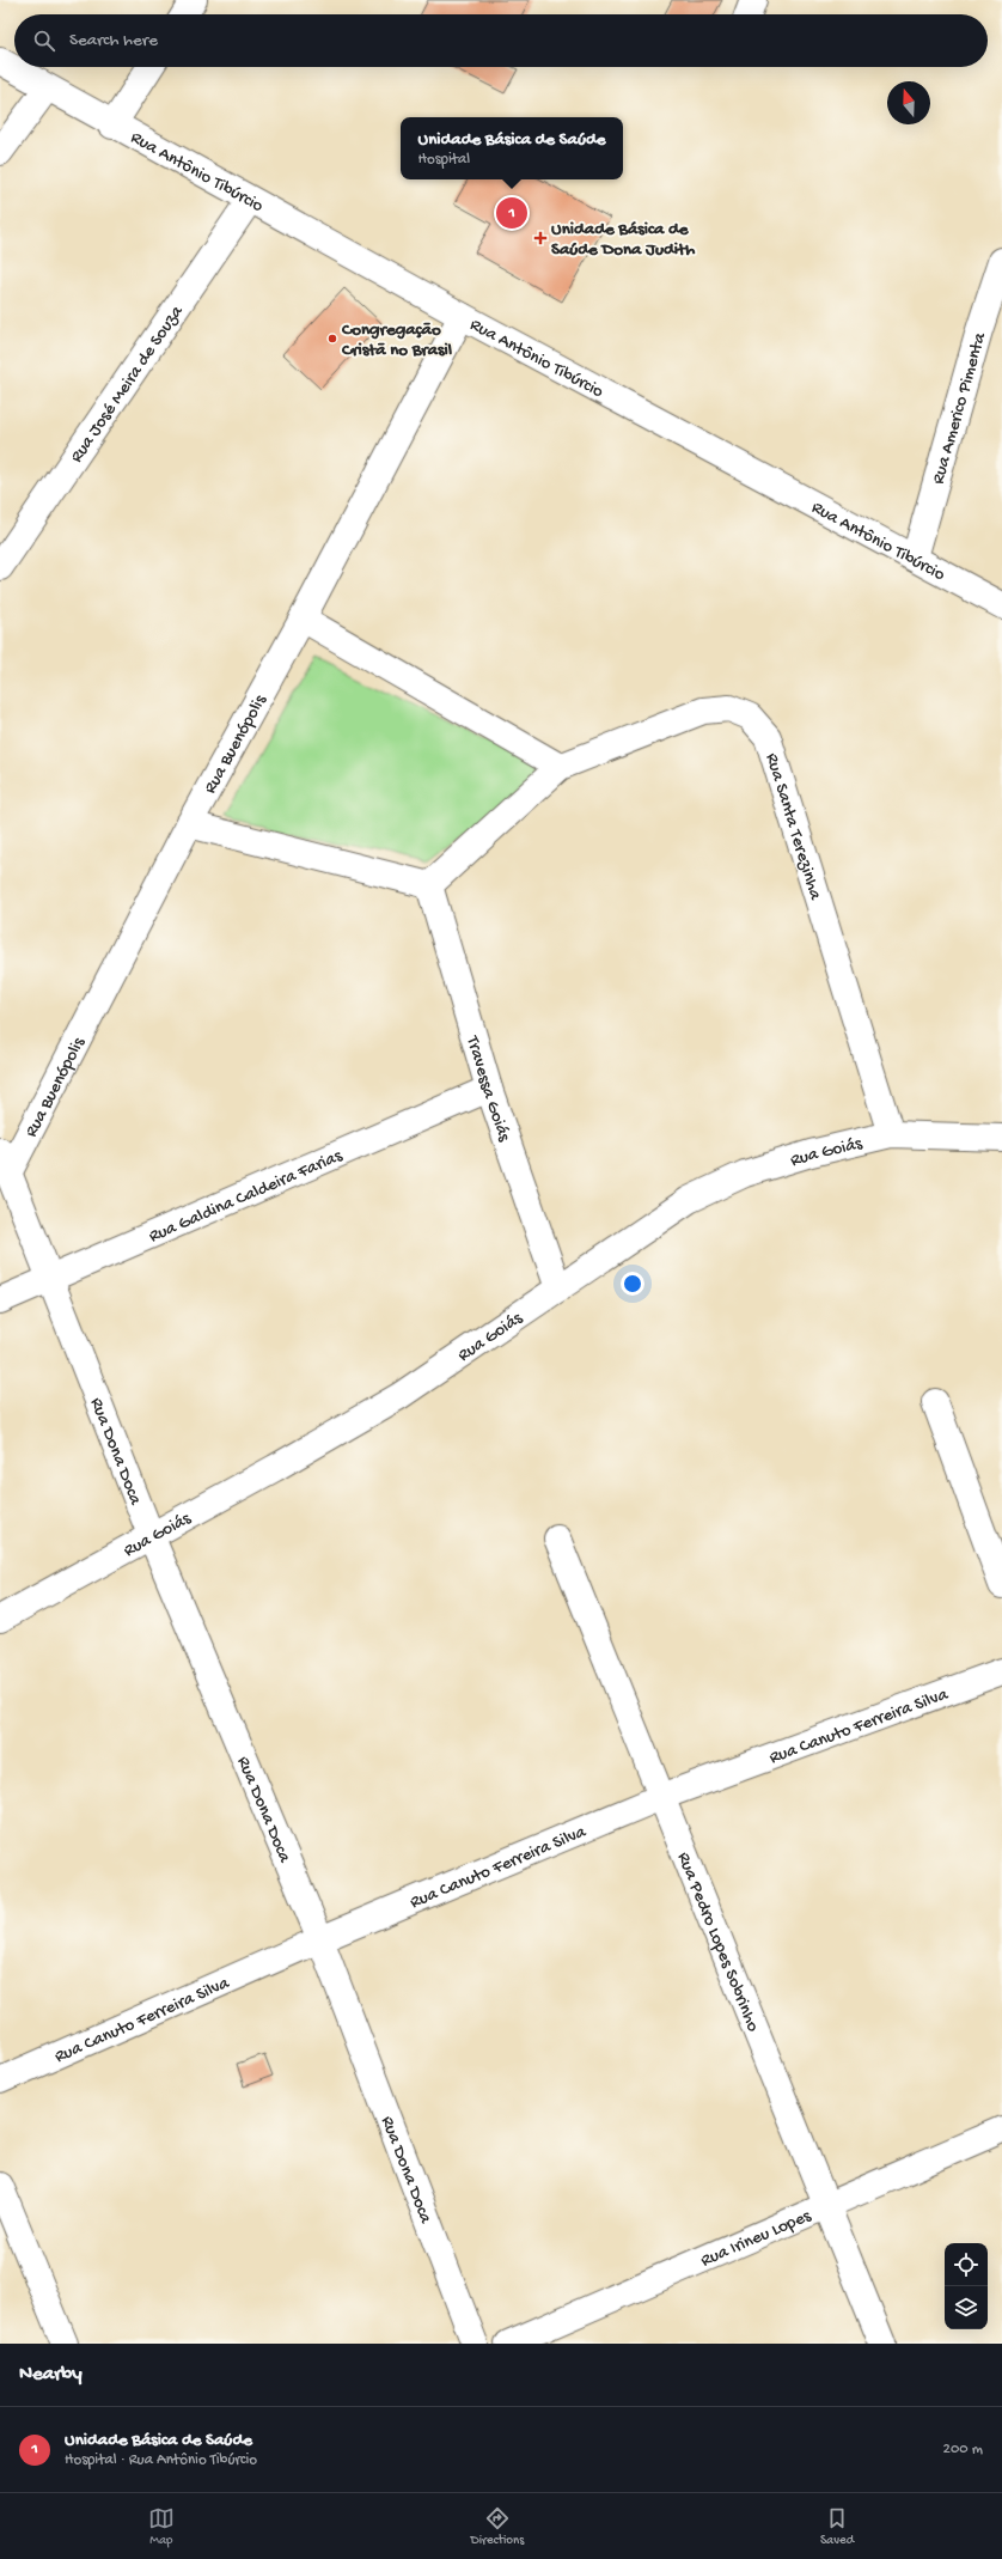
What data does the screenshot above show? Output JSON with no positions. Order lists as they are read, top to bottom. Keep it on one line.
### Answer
{"streets":{"street":["Rua Antônio Tibúrcio","Rua José Meira de Souza","Rua Americo Pimenta","Rua Buenópolis","Rua Santa Terezinha","Travessa Goiás","Rua Goiás","Rua Galdina Caldeira Farias","Rua Dona Doca","Rua Canuto Ferreira Silva","Rua Pedro Lopes Sobrinho","Rua Irineu Lopes"]},"crossings":[["Rua Antônio Tibúrcio","Rua José Meira de Souza"],["Rua Antônio Tibúrcio","Rua Americo Pimenta"],["Rua Antônio Tibúrcio","Rua Buenópolis"],["Rua Santa Terezinha","Rua Goiás"],["Travessa Goiás","Rua Goiás"],["Travessa Goiás","Rua Galdina Caldeira Farias"],["Rua Goiás","Rua Dona Doca"],["Rua Galdina Caldeira Farias","Rua Dona Doca"],["Rua Dona Doca","Rua Canuto Ferreira Silva"],["Rua Canuto Ferreira Silva","Rua Pedro Lopes Sobrinho"],["Rua Pedro Lopes Sobrinho","Rua Irineu Lopes"]],"places":{"health":["Unidade Básica de Saúde Dona Judith"],"other":["Congregação Cristã no Brasil"]},"north":"top","page":{"search":"Search here","popup":["Unidade Básica de Saúde","Hospital"],"pins":"1","heading":"Nearby","list":[{"mark":"1","name":"Unidade Básica de Saúde","note":"Hospital · Rua Antônio Tibúrcio","value":"200 m"}],"nav":["Map","Directions","Saved"]}}
